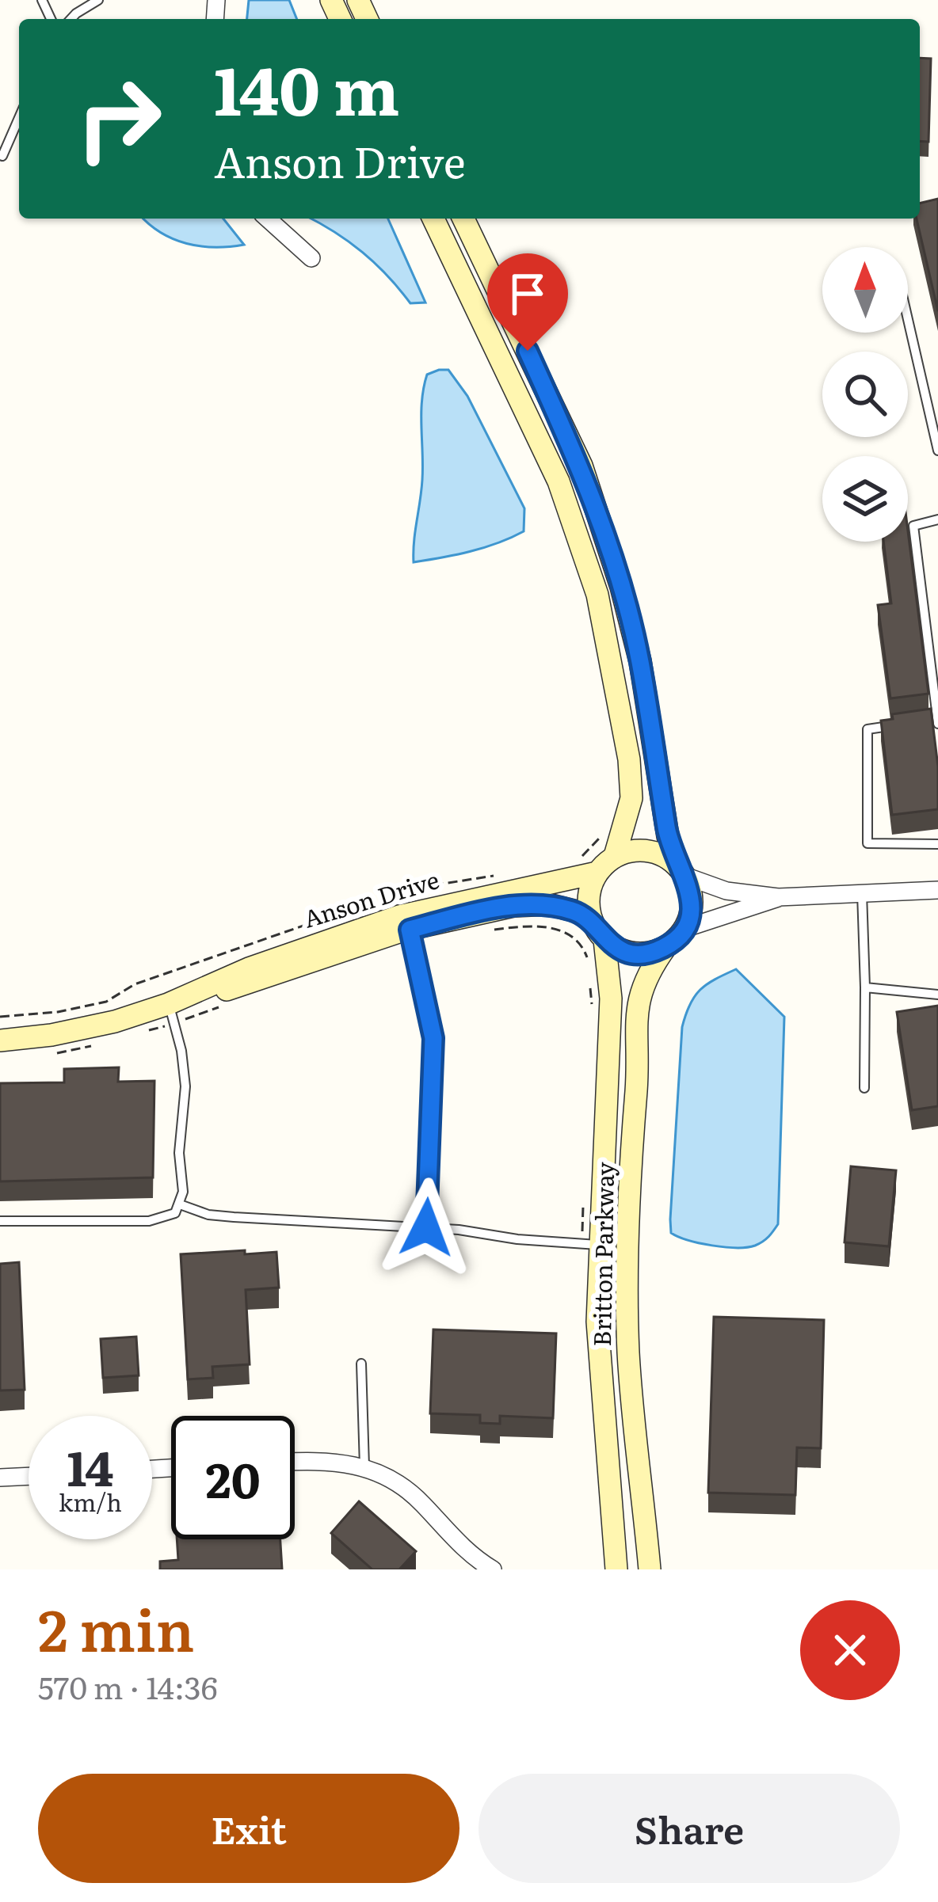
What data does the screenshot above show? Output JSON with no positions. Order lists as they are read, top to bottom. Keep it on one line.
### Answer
{"streets":{"main road":["Anson Drive","Britton Parkway"]},"crossings":[["Anson Drive","Britton Parkway"]],"north":"top","page":{"turn":["140 m","Anson Drive"],"speed":"14 km/h","limit":"20","heading":["2 min","570 m · 14:36"],"buttons":["Exit","Share"]}}
